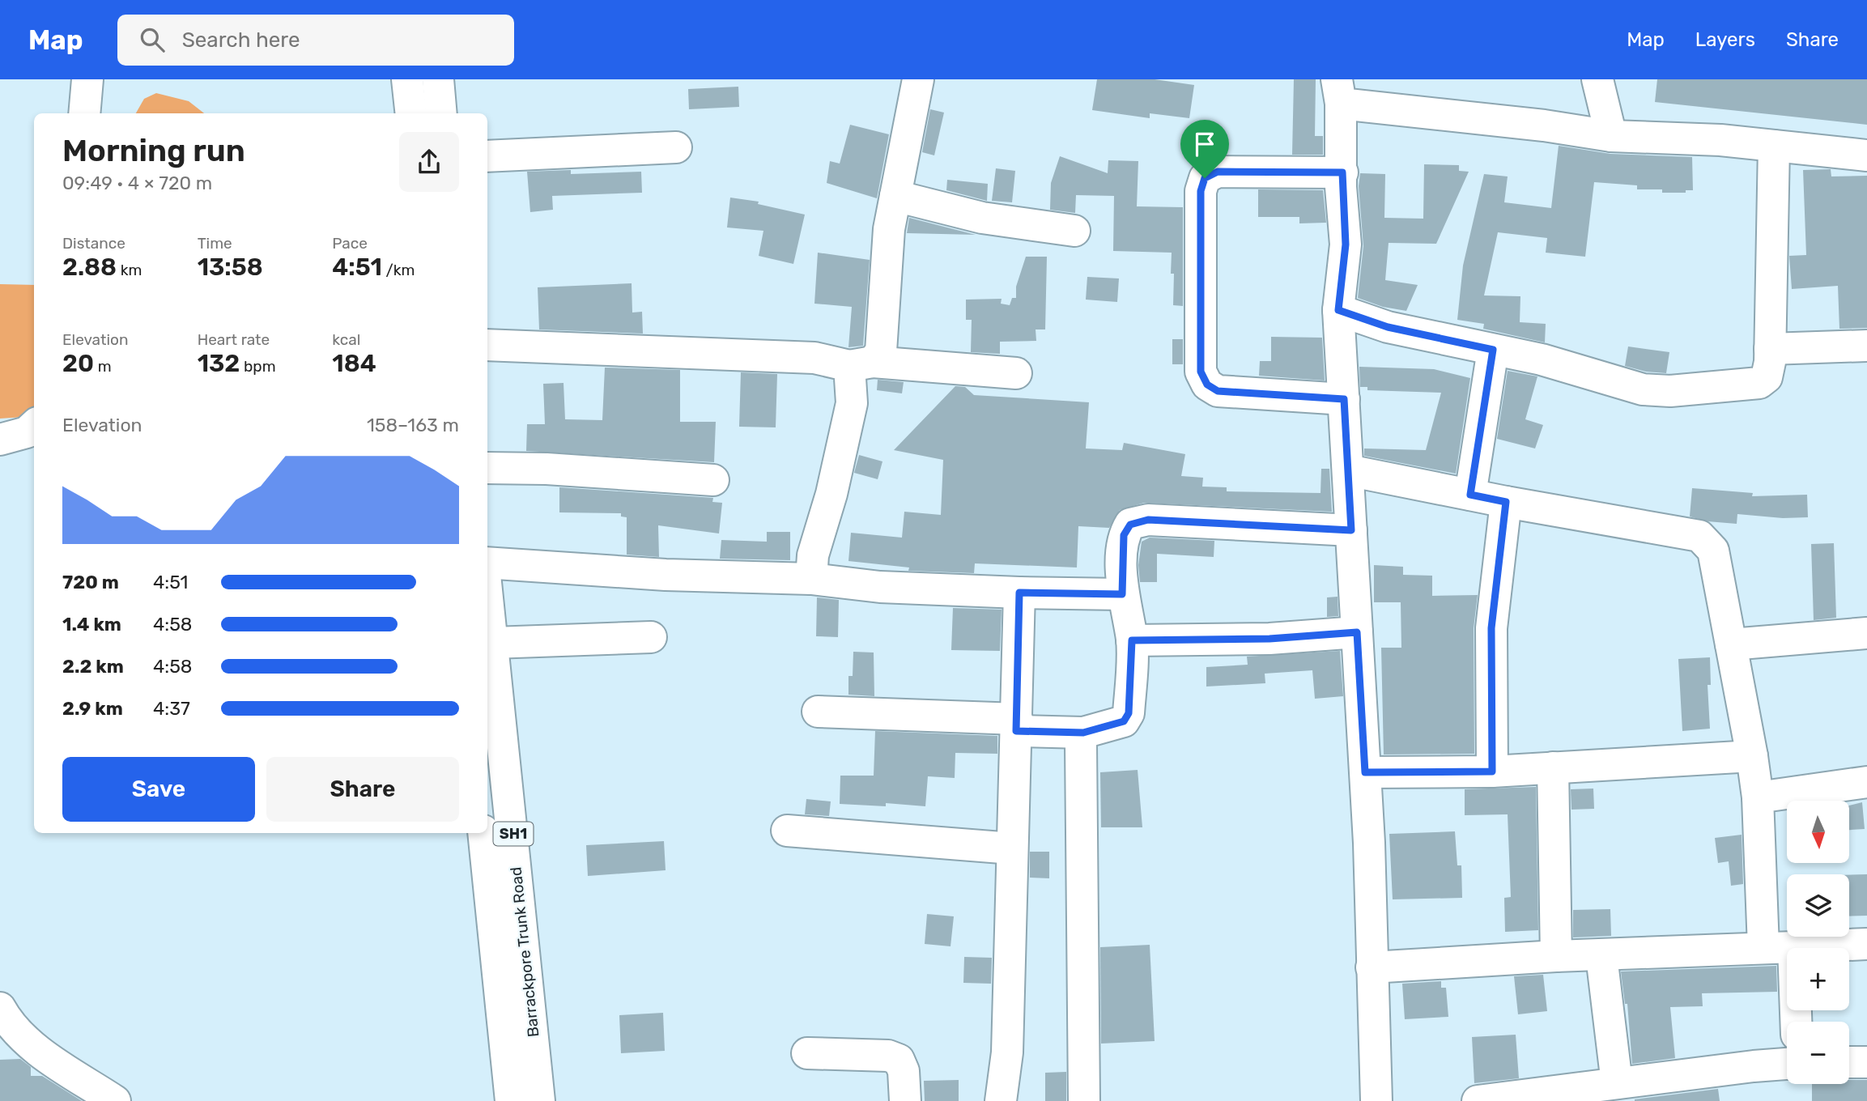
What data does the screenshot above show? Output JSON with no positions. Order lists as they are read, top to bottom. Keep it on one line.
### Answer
{"streets":{"street":["SH1","Barrackpore Trunk Road"]},"north":"bottom","page":{"header":"Map","search":"Search here","nav":["Map","Layers","Share"],"heading":["Morning run","09:49 · 4 × 720 m"],"stats":[["Distance","2.88 km"],["Time","13:58"],["Pace","4:51 /km"],["Elevation","20 m"],["Heart rate","132 bpm"],["kcal","184"]],"chart":["Elevation","158–163 m"],"list":[{"name":"720 m","note":"4:51"},{"name":"1.4 km","note":"4:58"},{"name":"2.2 km","note":"4:58"},{"name":"2.9 km","note":"4:37"}],"buttons":["Save","Share"],"map_buttons":["+","−"]}}
